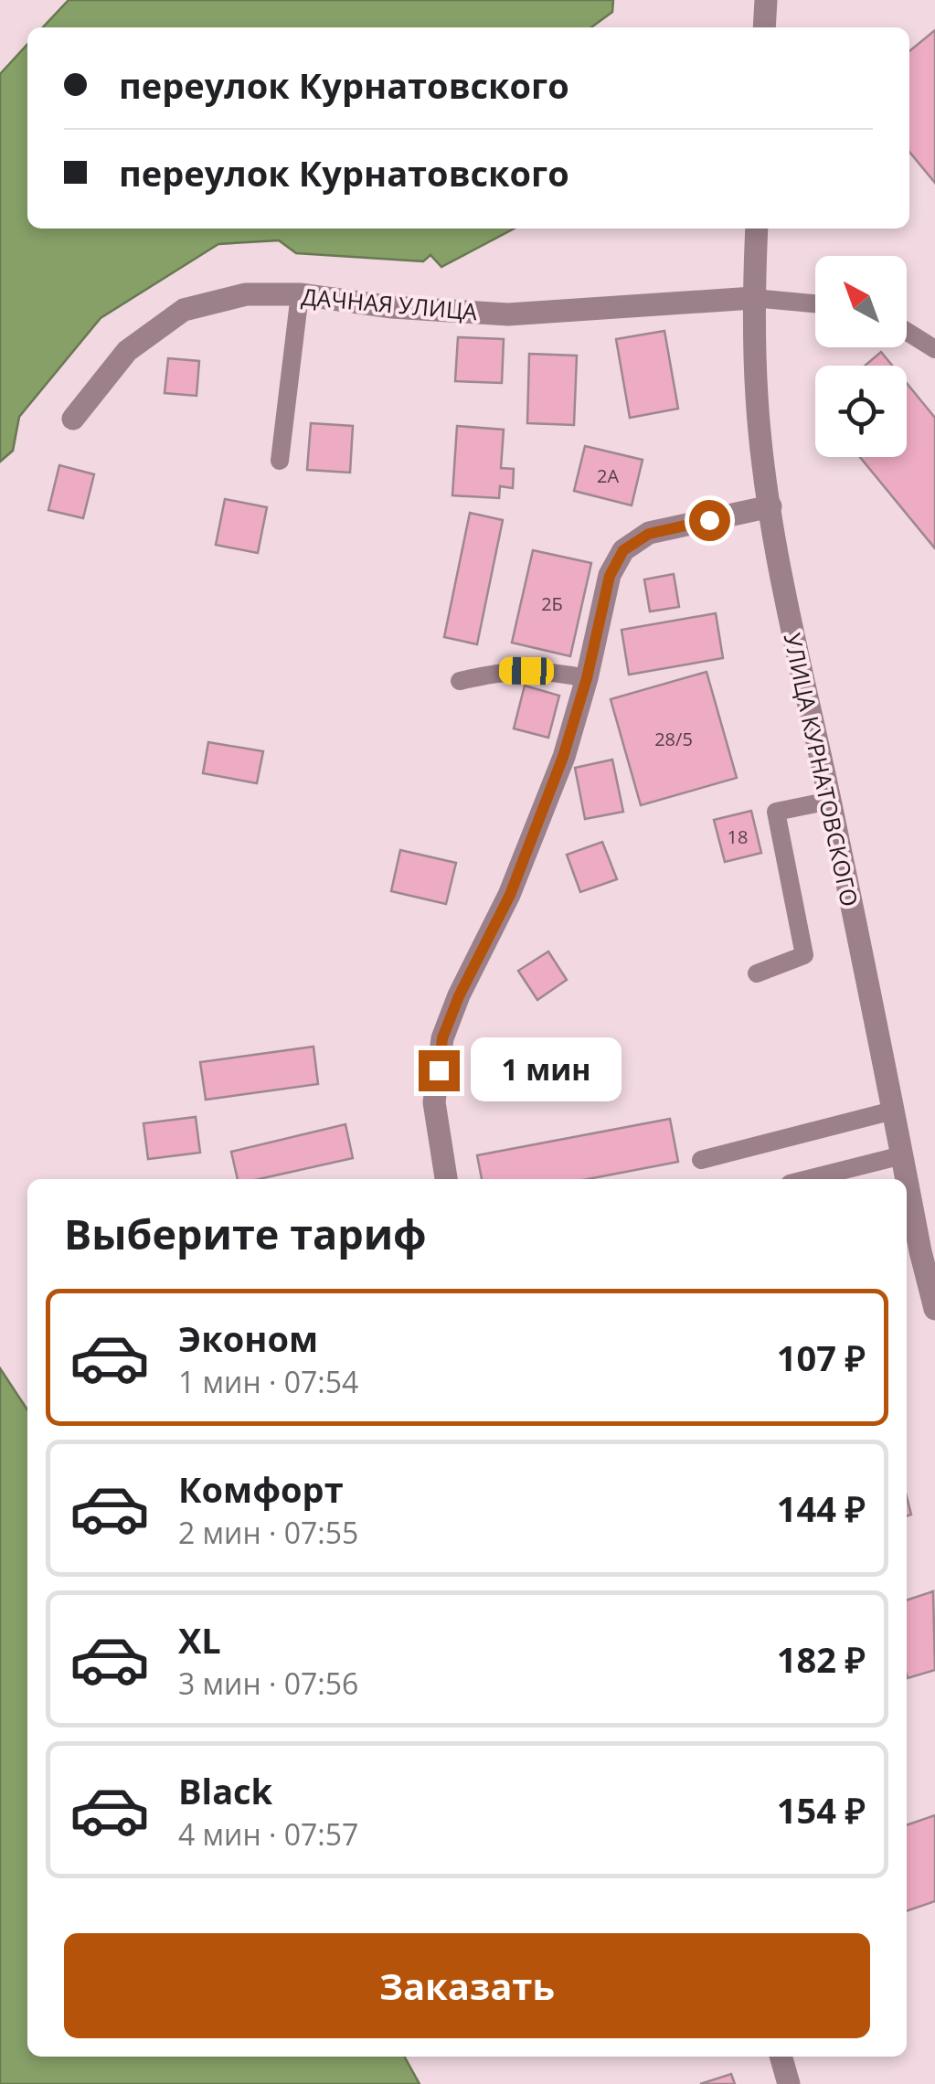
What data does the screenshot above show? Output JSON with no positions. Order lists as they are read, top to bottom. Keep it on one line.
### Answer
{"streets":{"street":["ДАЧНАЯ УЛИЦА","УЛИЦА КУРНАТОВСКОГО"]},"crossings":[["ДАЧНАЯ УЛИЦА","УЛИЦА КУРНАТОВСКОГО"]],"house_numbers":["2А","2Б","28/5","18"],"north":"top left","page":{"banner":["переулок Курнатовского","переулок Курнатовского"],"bubble":"1 мин","heading":"Выберите тариф","list":[{"name":"Эконом","note":"1 мин · 07:54","value":"107 ₽"},{"name":"Комфорт","note":"2 мин · 07:55","value":"144 ₽"},{"name":"XL","note":"3 мин · 07:56","value":"182 ₽"},{"name":"Black","note":"4 мин · 07:57","value":"154 ₽"}],"buttons":"Заказать"}}
